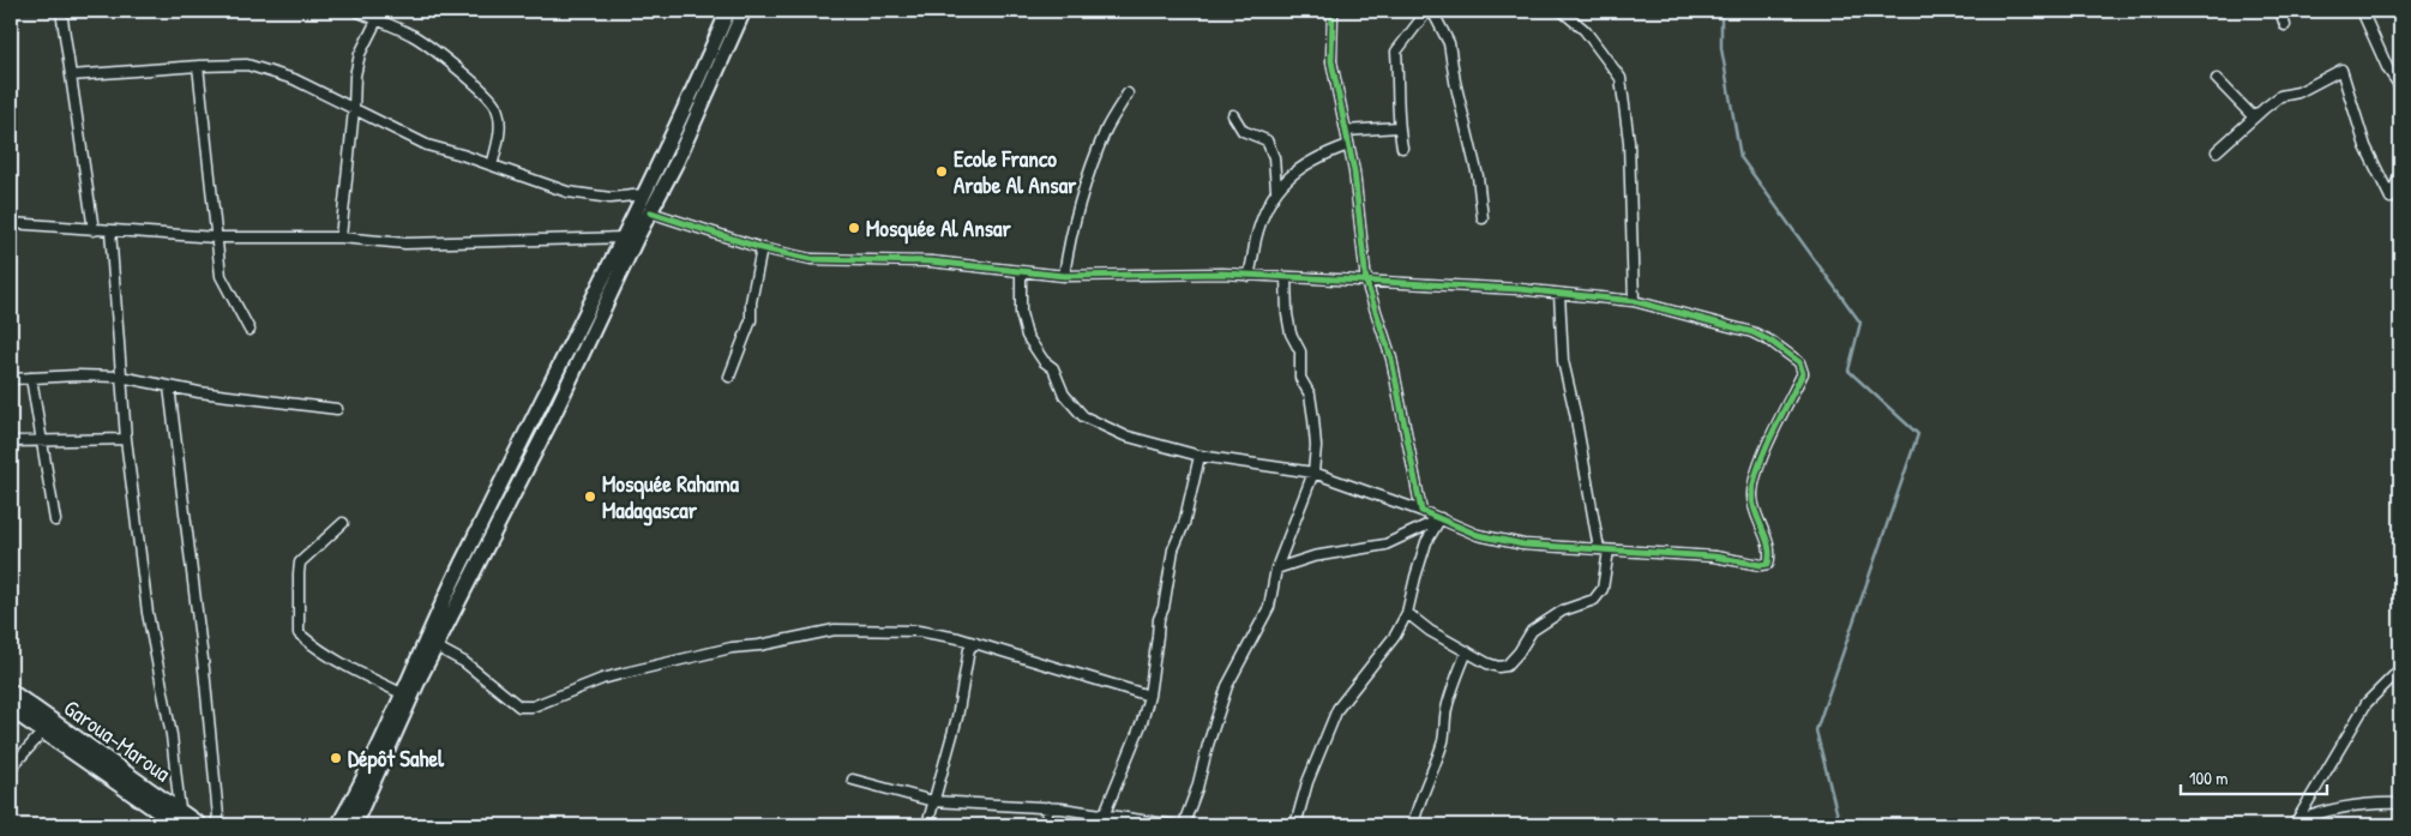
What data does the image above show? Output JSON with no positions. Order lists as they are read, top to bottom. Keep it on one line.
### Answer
{"streets":{"highway":["Garoua-Maroua"]},"places":["Ecole Franco Arabe Al Ansar","Mosquée Al Ansar","Mosquée Rahama Madagascar","Dépôt Sahel"],"scale_bar":"100 m"}
